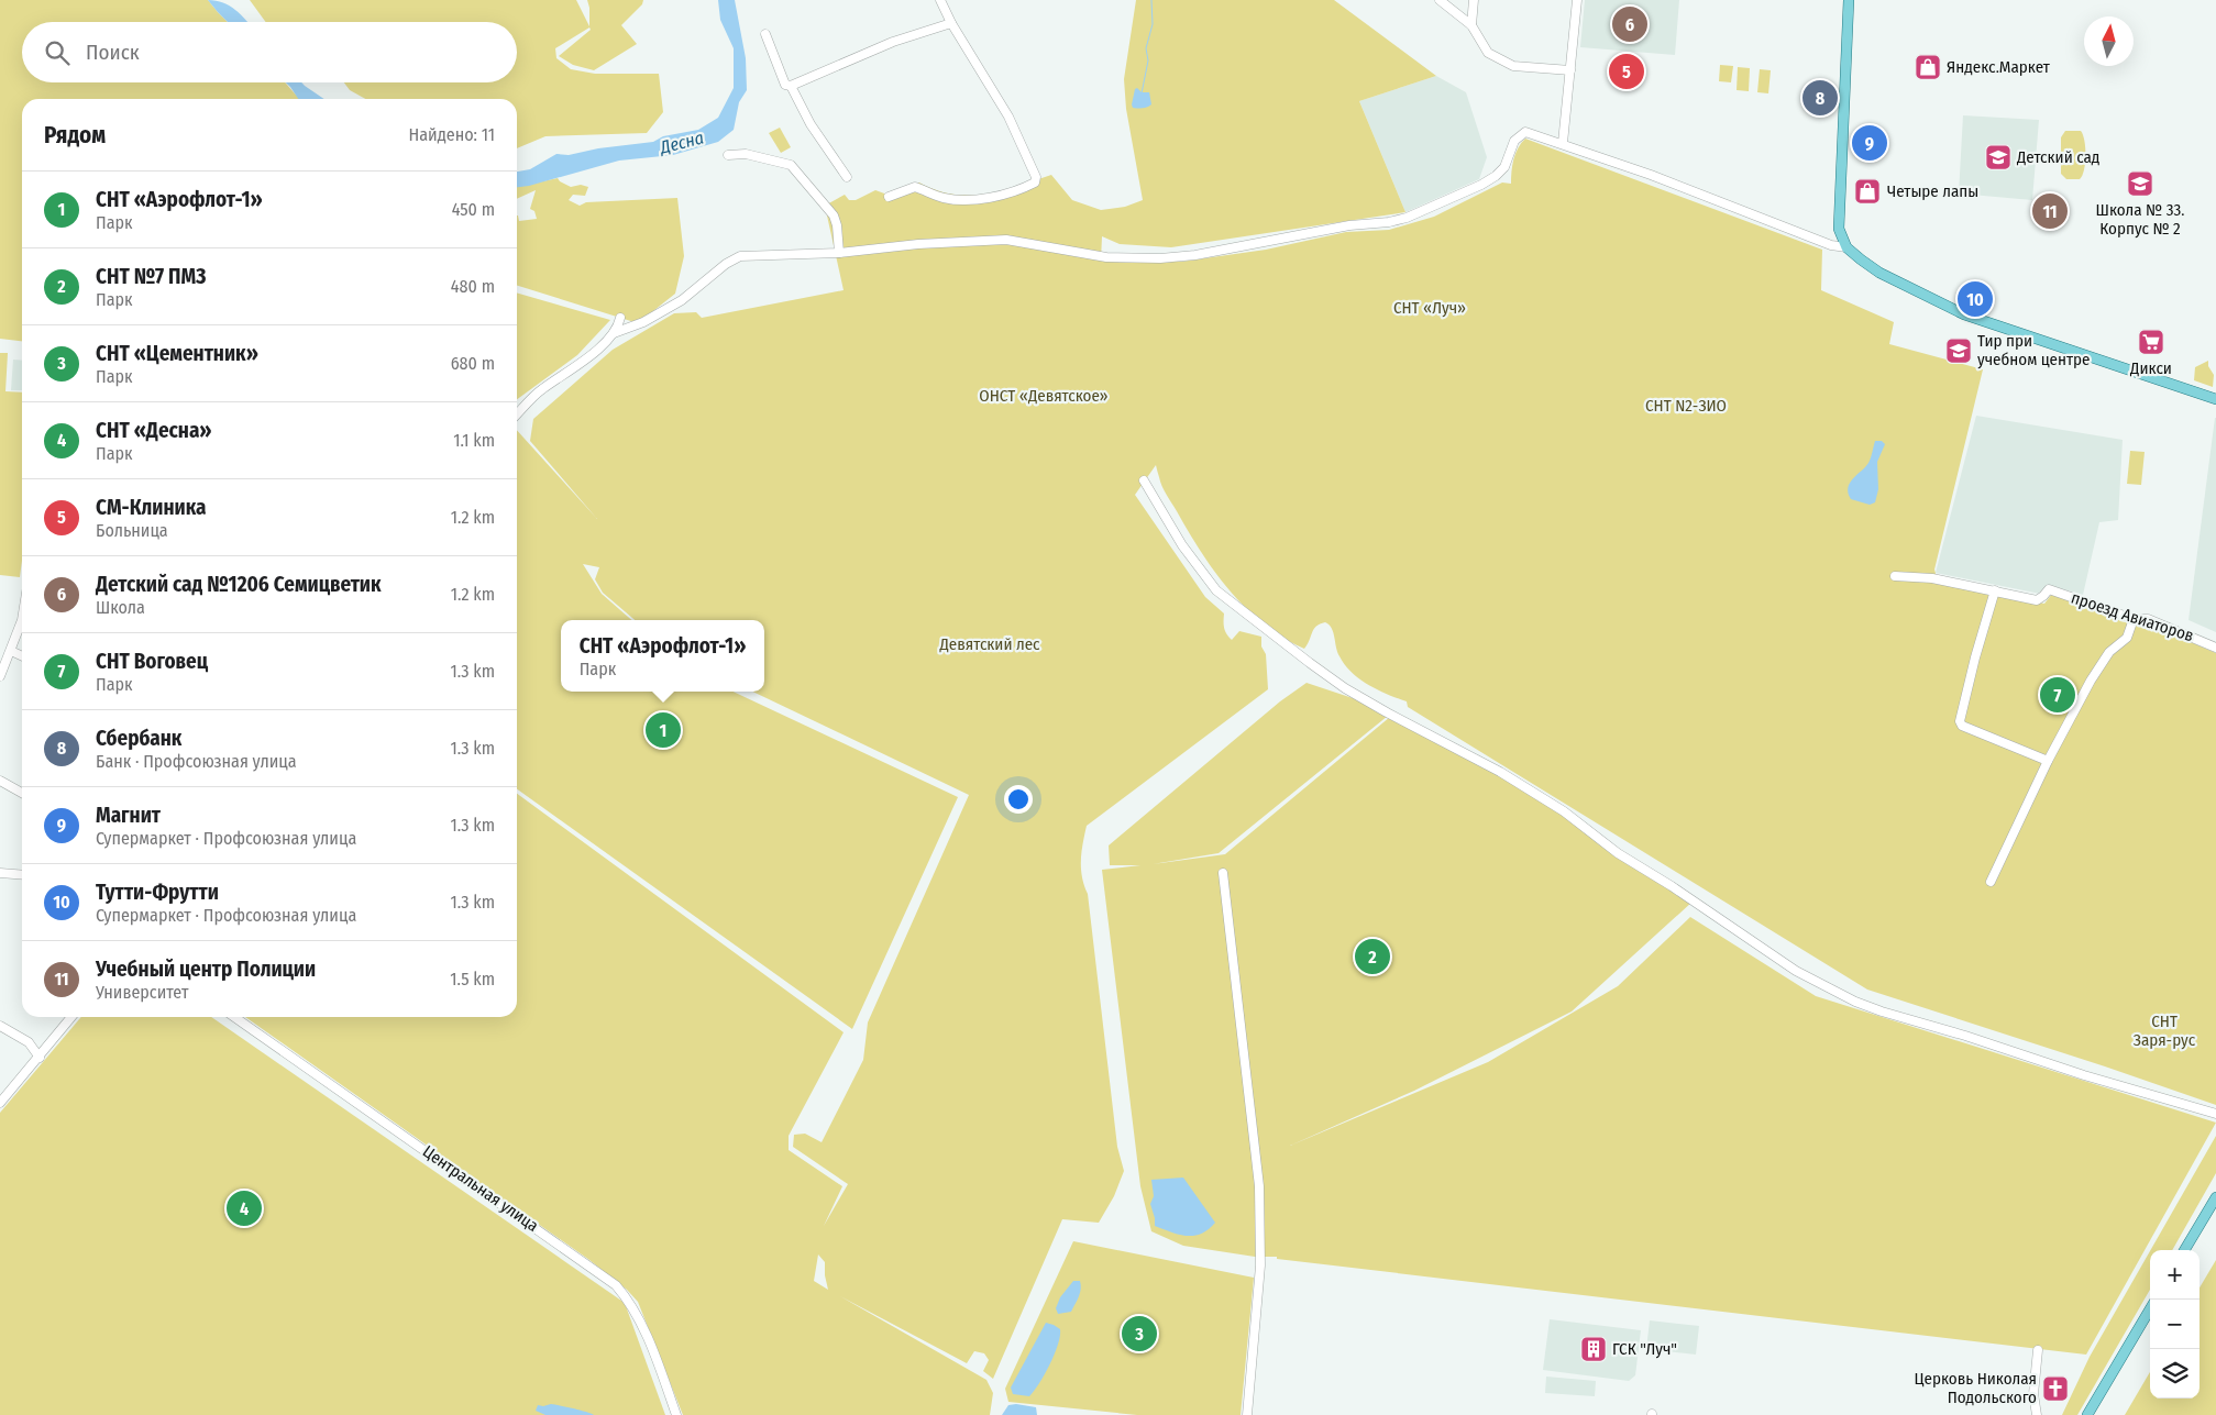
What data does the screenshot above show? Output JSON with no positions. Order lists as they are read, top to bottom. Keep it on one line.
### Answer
{"streets":{"street":["проезд Авиаторов","Центральная улица"]},"water":["Десна"],"parks":["СНТ «Луч»","ОНСТ «Девятское»","СНТ N2-ЗИО","Девятский лес","СНТ Заря-рус"],"places":{"shop":["Яндекс.Маркет","Четыре лапы"],"school or university":["Детский сад","Школа № 33. Корпус № 2","Тир при учебном центре"],"supermarket":["Дикси"],"building":["ГСК \"Луч\""],"church":["Церковь Николая Подольского"]},"north":"top","page":{"pins":["6","5","8","9","11","10","7","1","2","4","3"],"search":"Поиск","heading":["Рядом","Найдено: 11"],"list":[{"mark":"1","name":"СНТ «Аэрофлот-1»","note":"Парк","value":"450 m"},{"mark":"2","name":"СНТ №7 ПМЗ","note":"Парк","value":"480 m"},{"mark":"3","name":"СНТ «Цементник»","note":"Парк","value":"680 m"},{"mark":"4","name":"СНТ «Десна»","note":"Парк","value":"1.1 km"},{"mark":"5","name":"СМ-Клиника","note":"Больница","value":"1.2 km"},{"mark":"6","name":"Детский сад №1206 Семицветик","note":"Школа","value":"1.2 km"},{"mark":"7","name":"СНТ Воговец","note":"Парк","value":"1.3 km"},{"mark":"8","name":"Сбербанк","note":"Банк · Профсоюзная улица","value":"1.3 km"},{"mark":"9","name":"Магнит","note":"Супермаркет · Профсоюзная улица","value":"1.3 km"},{"mark":"10","name":"Тутти-Фрутти","note":"Супермаркет · Профсоюзная улица","value":"1.3 km"},{"mark":"11","name":"Учебный центр Полиции","note":"Университет","value":"1.5 km"}],"popup":["СНТ «Аэрофлот-1»","Парк"],"map_buttons":["+","−"]}}
